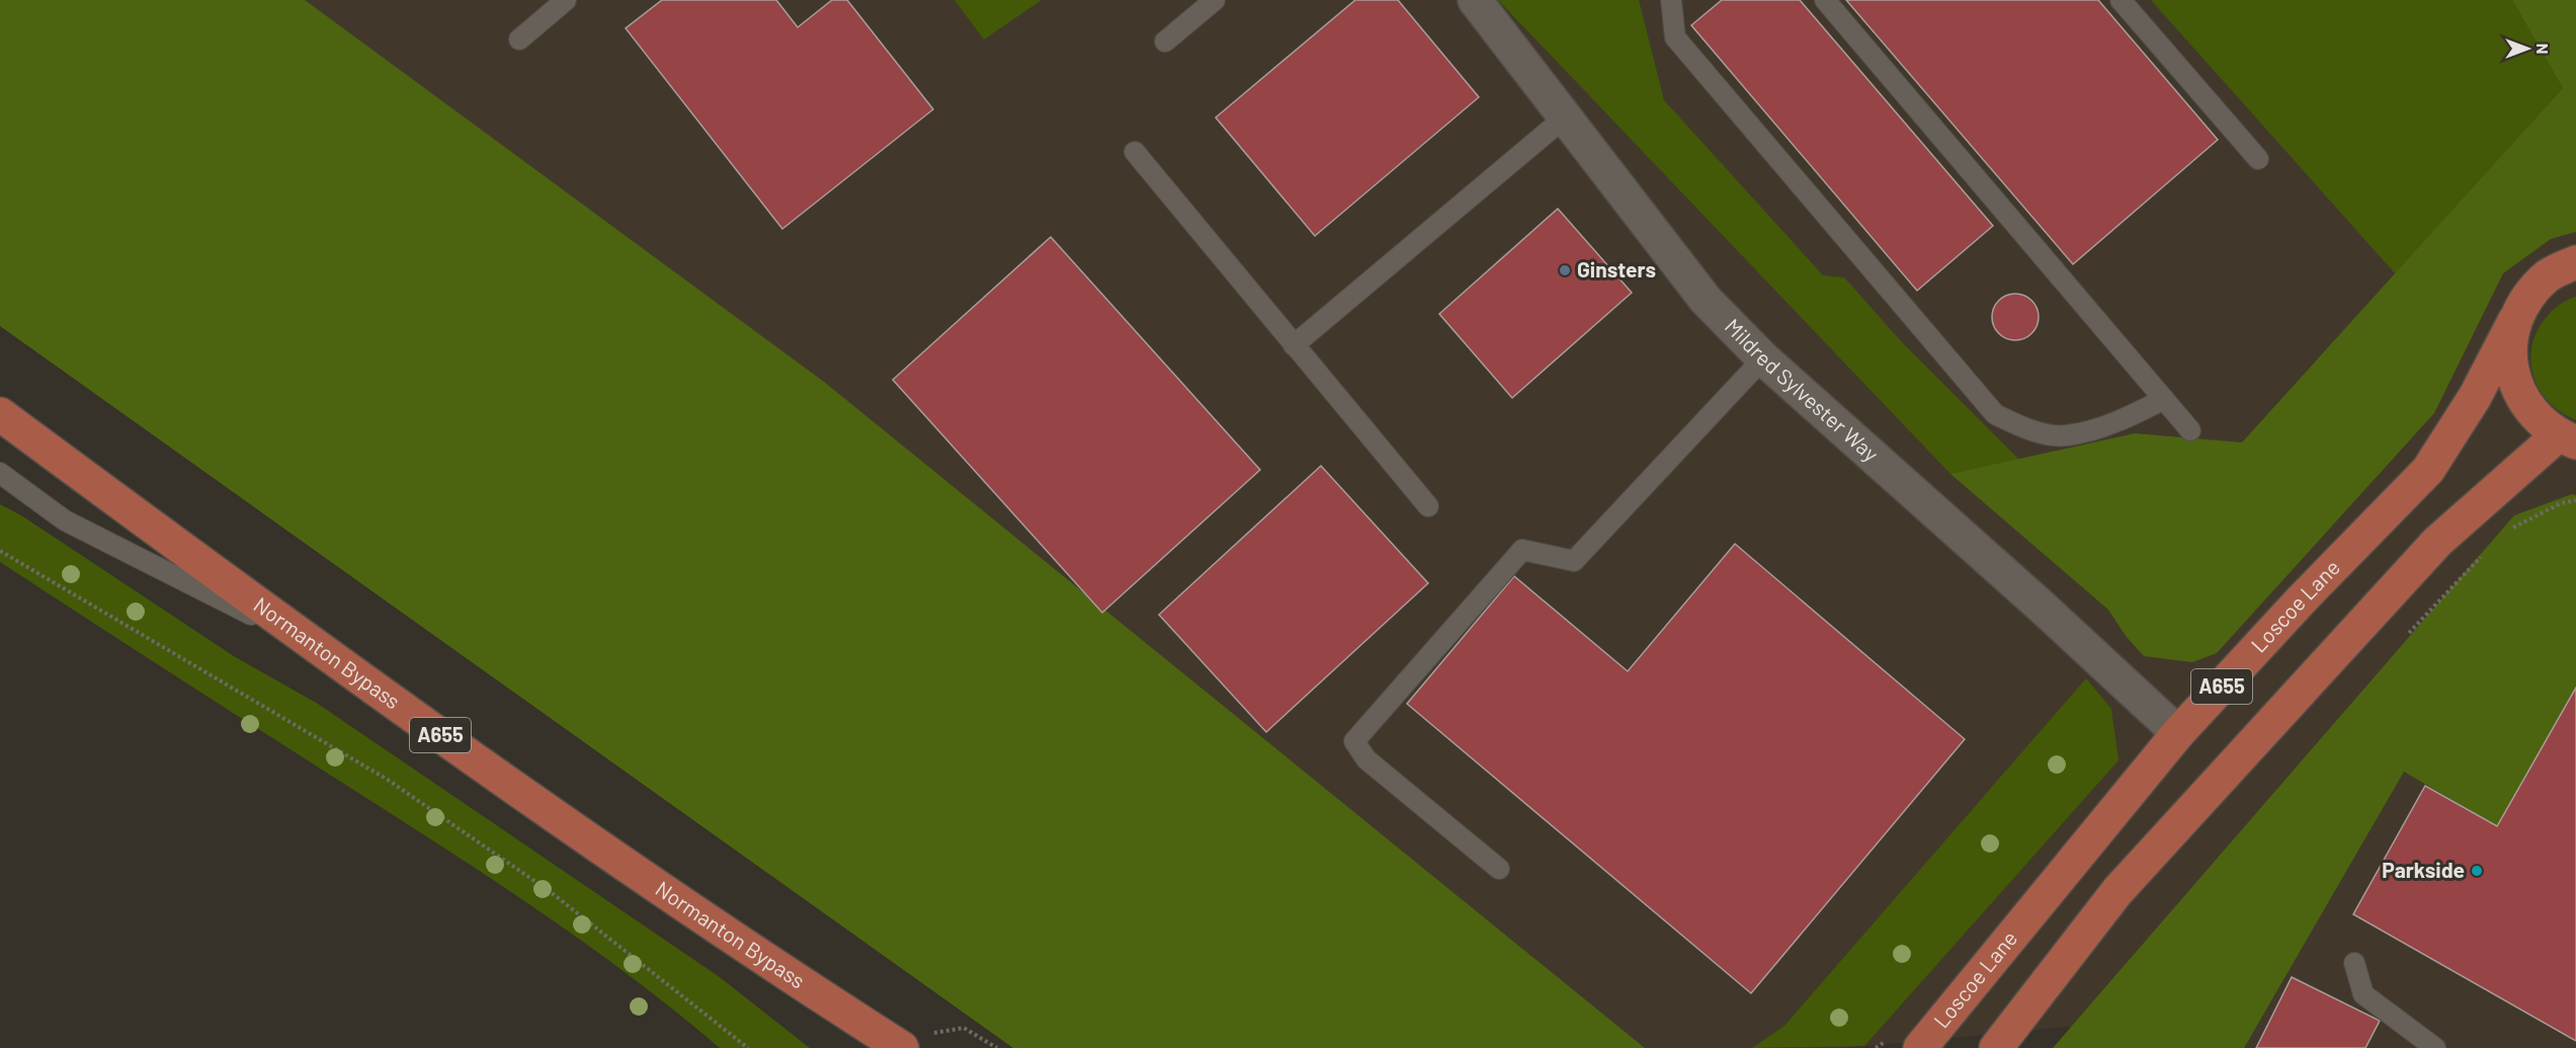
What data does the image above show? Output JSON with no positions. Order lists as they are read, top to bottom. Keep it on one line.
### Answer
{"streets":{"main road":["Loscoe Lane","Normanton Bypass","A655"],"street":["Mildred Sylvester Way"]},"crossings":[["Mildred Sylvester Way","Loscoe Lane"]],"places":["Ginsters","Parkside"],"north":"right"}
